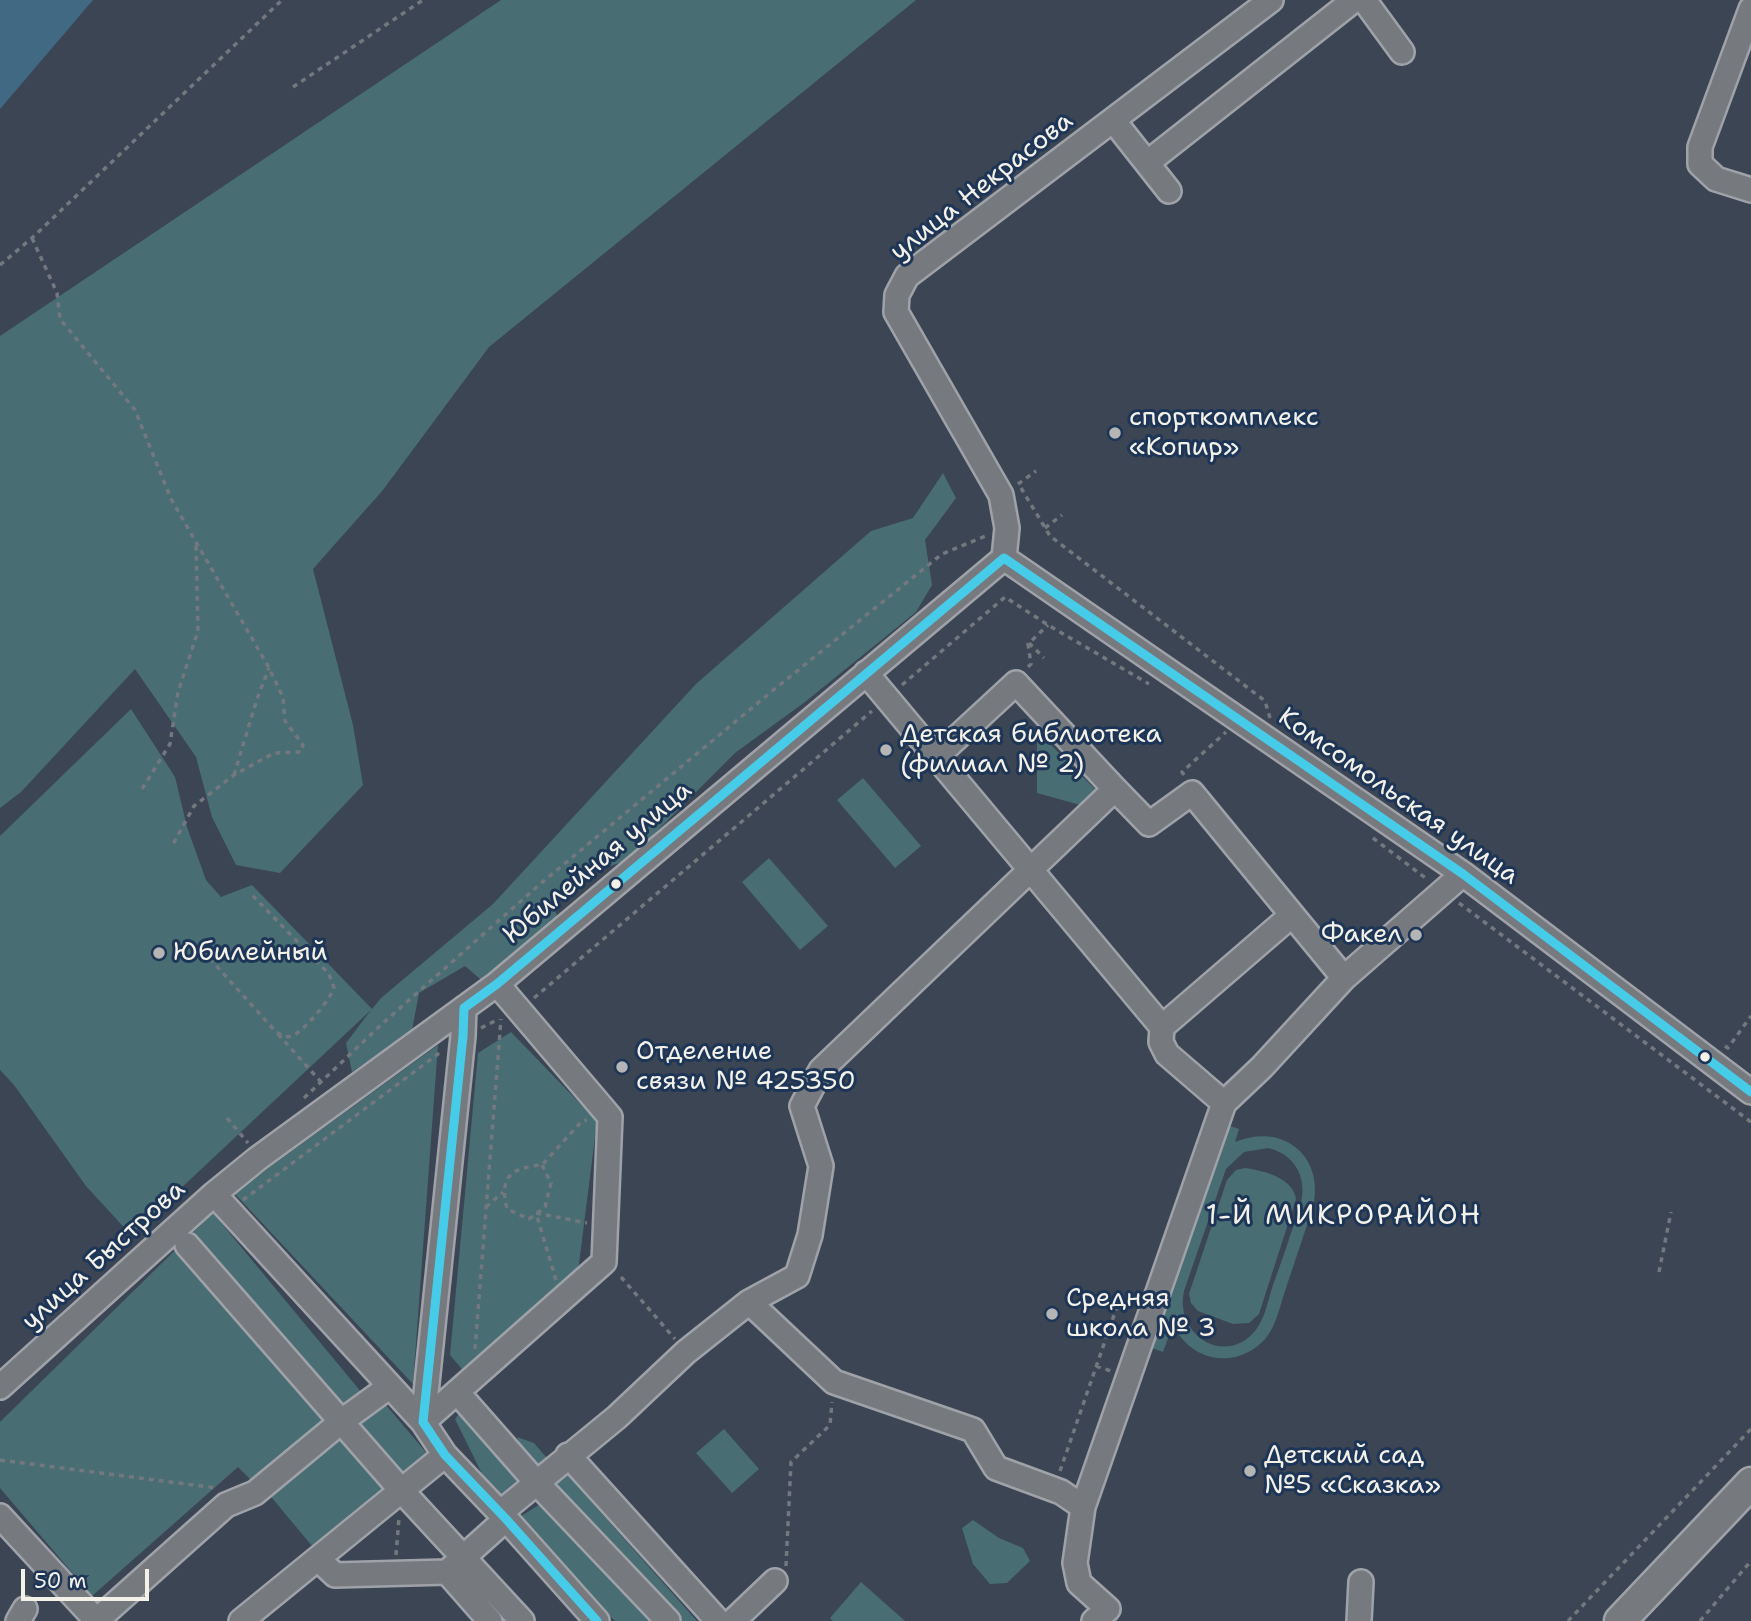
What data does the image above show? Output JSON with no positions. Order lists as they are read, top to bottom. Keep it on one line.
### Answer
{"streets":{"street":["улица Некрасова","Комсомольская улица","Юбилейная улица","улица Быстрова"]},"crossings":[["улица Некрасова","Комсомольская улица"],["улица Некрасова","Юбилейная улица"],["Комсомольская улица","Юбилейная улица"],["Юбилейная улица","улица Быстрова"]],"districts":["1-Й МИКРОРАЙОН"],"places":["спорткомплекс «Копир»","Детская библиотека (филиал № 2)","Факел","Юбилейный","Отделение связи № 425350","Средняя школа № 3","Детский сад №5 «Сказка»"],"scale_bar":"50 m"}
